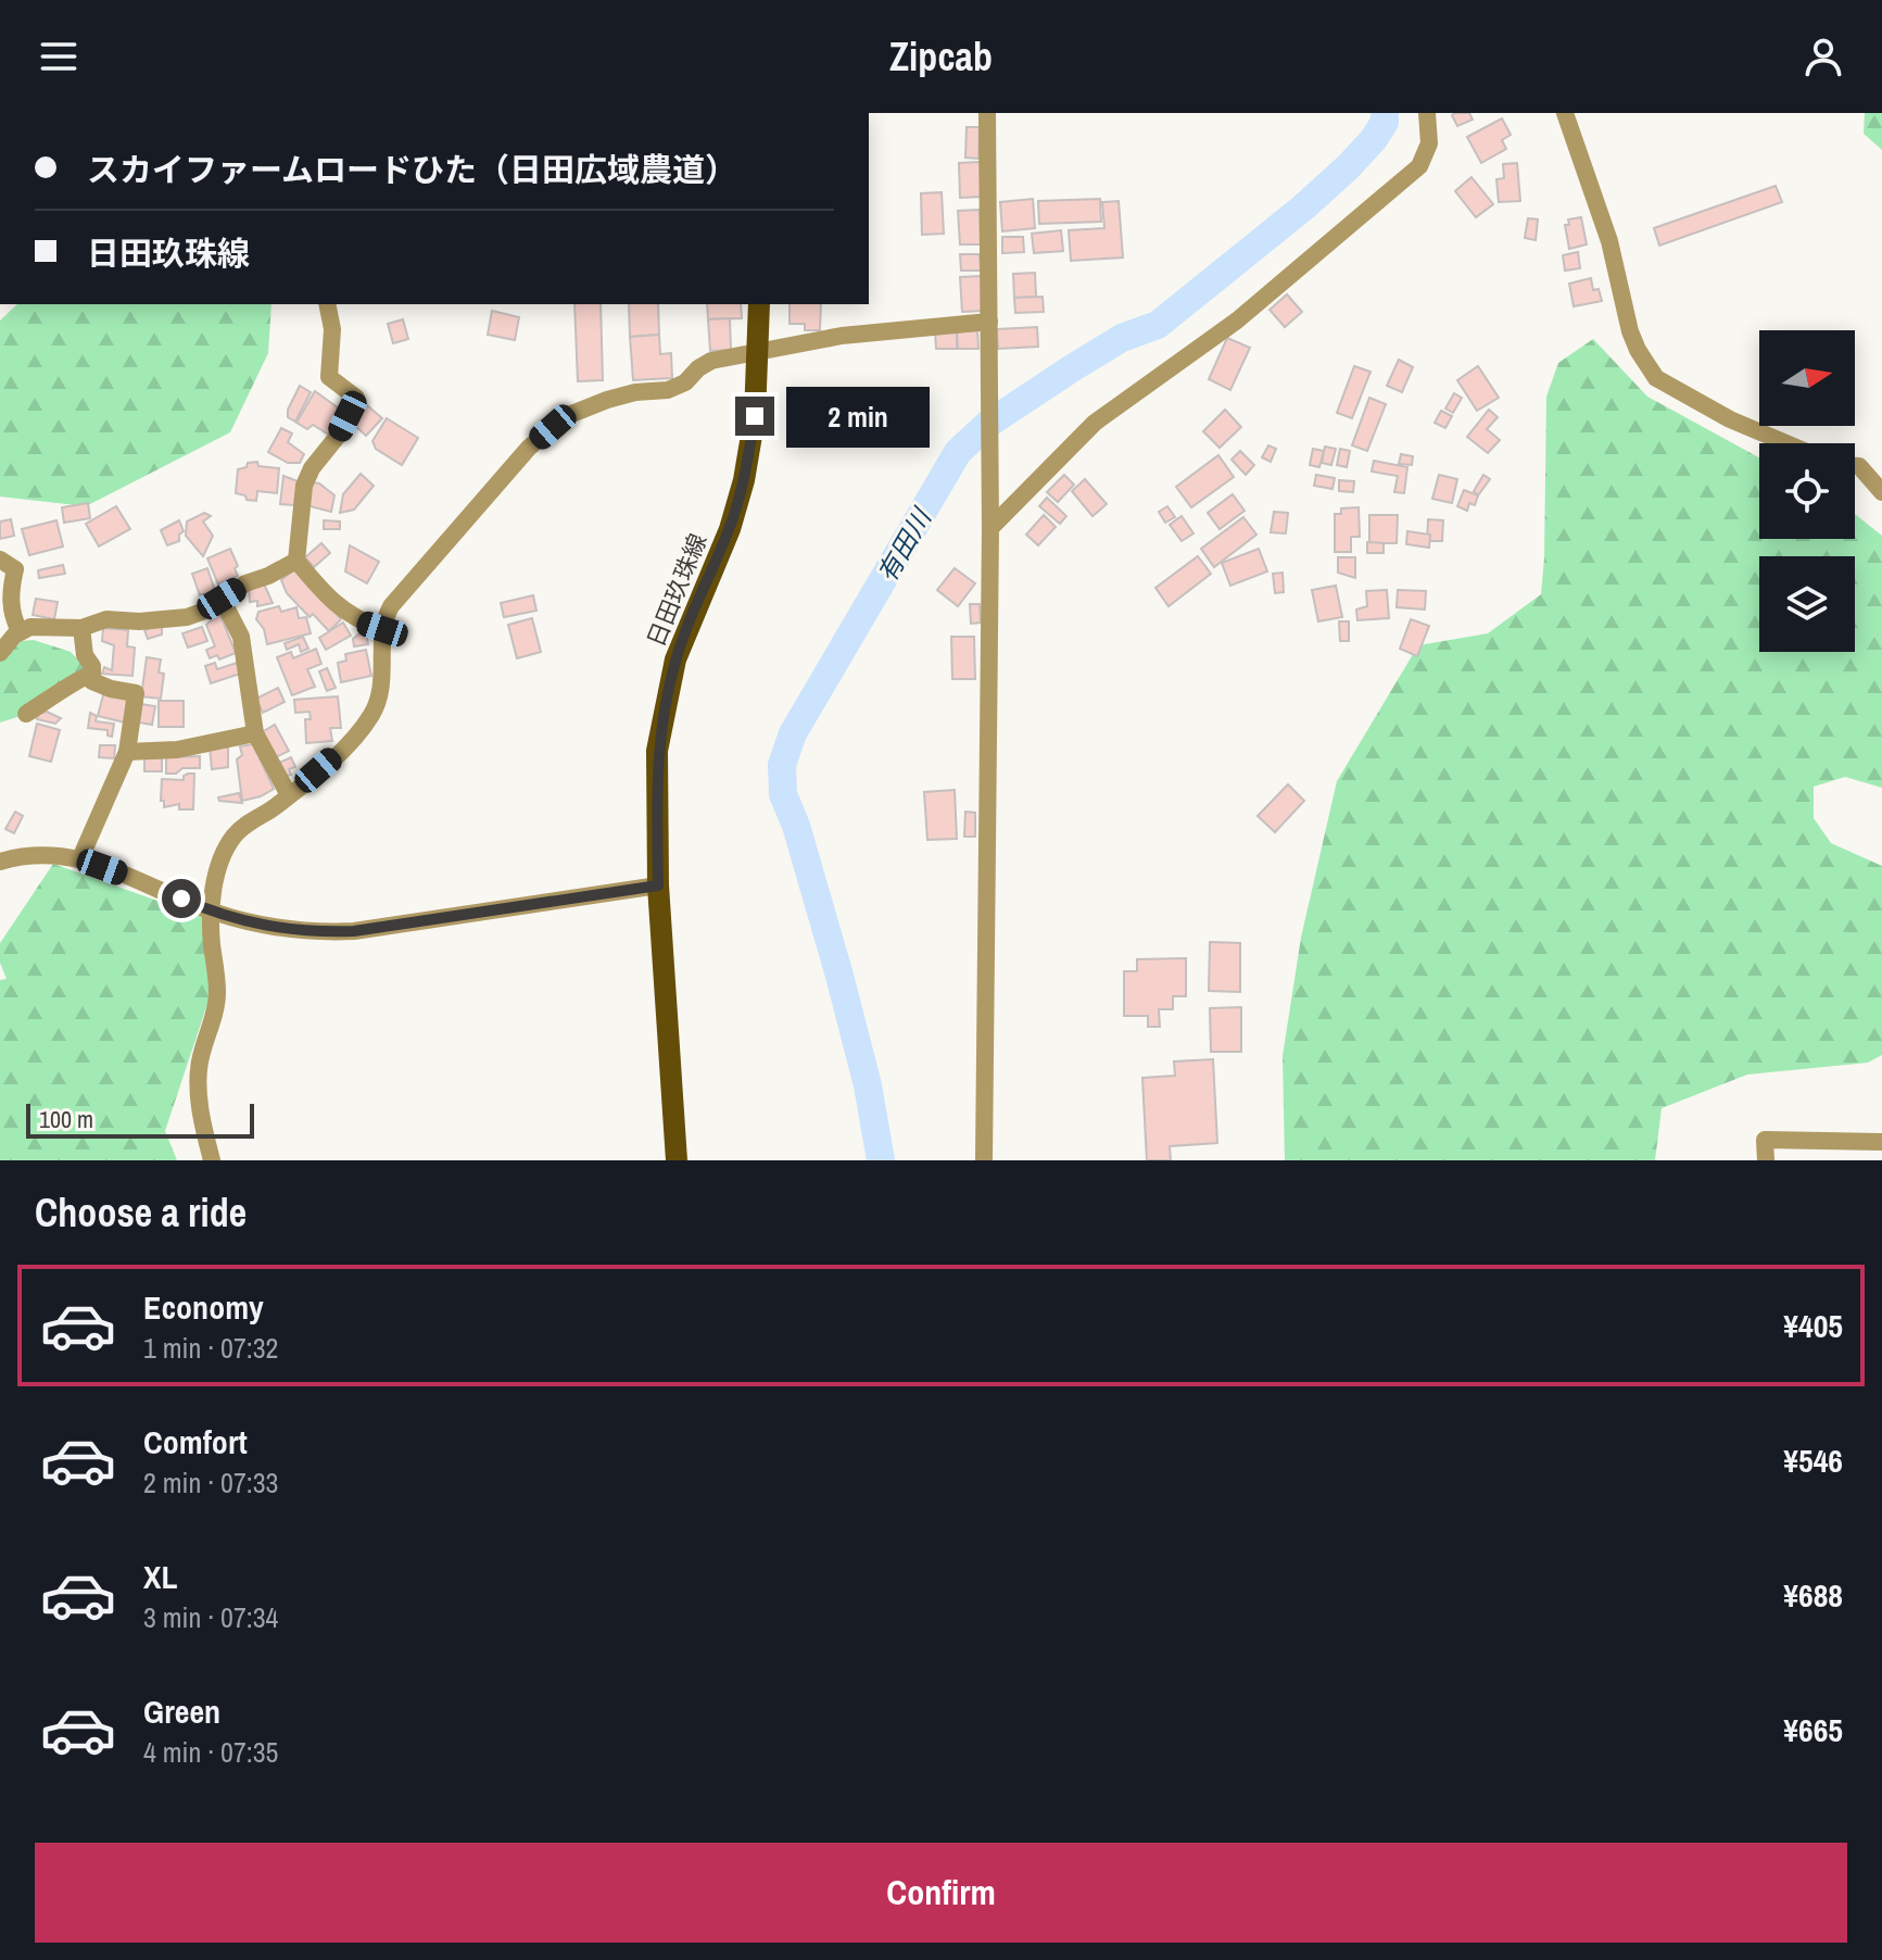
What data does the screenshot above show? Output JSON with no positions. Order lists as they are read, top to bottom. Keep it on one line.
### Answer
{"streets":{"main road":["日田玖珠線"]},"water":["有田川"],"scale_bar":"100 m","north":"right","page":{"header":"Zipcab","banner":["スカイファームロードひた（日田広域農道）","日田玖珠線"],"bubble":"2 min","scale":"100 m","heading":"Choose a ride","list":[{"name":"Economy","note":"1 min · 07:32","value":"¥405"},{"name":"Comfort","note":"2 min · 07:33","value":"¥546"},{"name":"XL","note":"3 min · 07:34","value":"¥688"},{"name":"Green","note":"4 min · 07:35","value":"¥665"}],"buttons":"Confirm"}}
